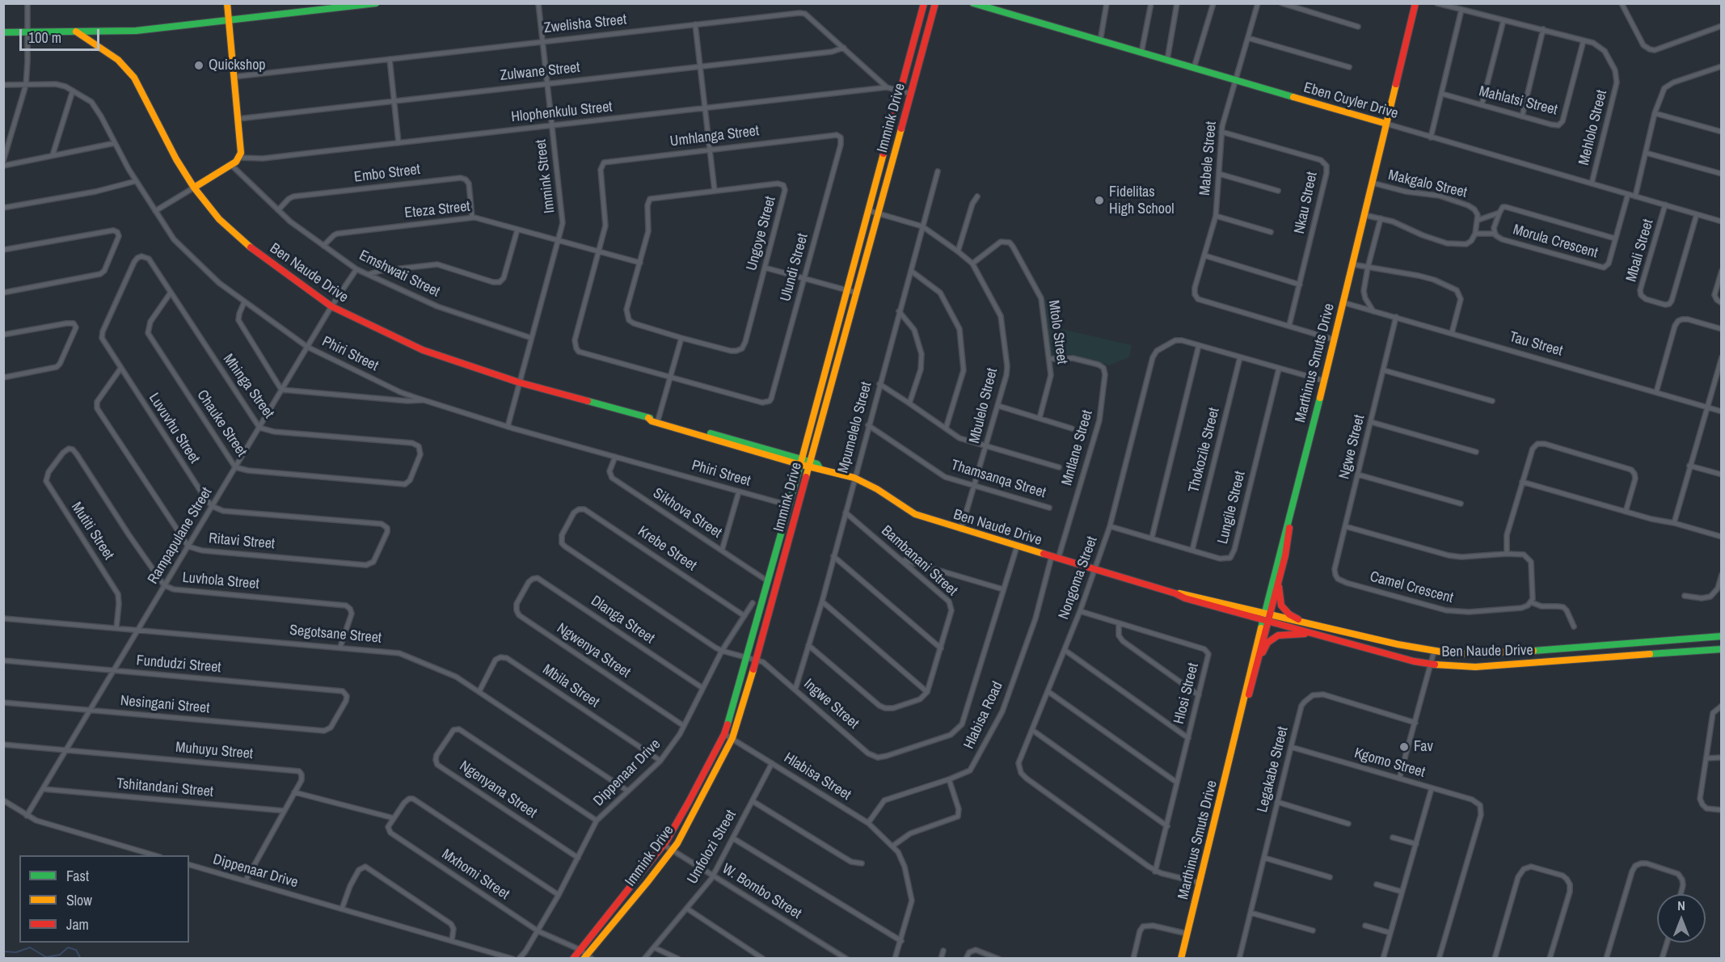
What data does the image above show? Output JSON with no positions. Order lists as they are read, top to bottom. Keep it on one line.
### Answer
{"streets":{"main road":["Eben Cuyler Drive","Immink Drive","Ben Naude Drive","Marthinus Smuts Drive"],"street":["Zwelisha Street","Zulwane Street","Mahlatsi Street","Hlophenkulu Street","Mehlolo Street","Umhlanga Street","Mabele Street","Embo Street","Immink Street","Makgalo Street","Nkau Street","Eteza Street","Ungoye Street","Morula Crescent","Mbali Street","Ulundi Street","Emshwati Street","Mtolo Street","Tau Street","Phiri Street","Mhinga Street","Mbulelo Street","Chauke Street","Mpumelelo Street","Luvuvhu Street","Ngwe Street","Mntlane Street","Thokozile Street","Thamsanqa Street","Lungile Street","Sikhova Street","Mutiti Street","Rampapulane Street","Ritavi Street","Krebe Street","Bambanani Street","Nongoma Street","Luvhola Street","Camel Crescent","Dlanga Street","Segotsane Street","Ngwenya Street","Fundudzi Street","Mbila Street","Hlosi Street","Ingwe Street","Nesingani Street","Hlabisa Road","Muhuyu Street","Kgomo Street","Legakabe Street","Dippenaar Drive","Hlabisa Street","Tshitandani Street","Ngenyana Street","Umfolozi Street","Mxhomi Street","W. Bombo Street"]},"crossings":[["Zwelisha Street","Zulwane Street"],["Zwelisha Street","Hlophenkulu Street"],["Zwelisha Street","Immink Drive"],["Zwelisha Street","Immink Street"],["Zulwane Street","Immink Street"],["Eben Cuyler Drive","Mehlolo Street"],["Eben Cuyler Drive","Mabele Street"],["Eben Cuyler Drive","Mbali Street"],["Eben Cuyler Drive","Marthinus Smuts Drive"],["Mahlatsi Street","Mehlolo Street"],["Hlophenkulu Street","Immink Street"],["Immink Drive","Ben Naude Drive"],["Immink Drive","Phiri Street"],["Immink Drive","Mbulelo Street"],["Immink Drive","Sikhova Street"],["Immink Drive","Ingwe Street"],["Immink Drive","Hlabisa Street"],["Immink Drive","Mxhomi Street"],["Immink Drive","W. Bombo Street"],["Umhlanga Street","Eteza Street"],["Umhlanga Street","Ulundi Street"],["Mabele Street","Nkau Street"],["Embo Street","Eteza Street"],["Embo Street","Emshwati Street"],["Immink Street","Eteza Street"],["Immink Street","Ben Naude Drive"],["Immink Street","Emshwati Street"],["Immink Street","Phiri Street"],["Makgalo Street","Marthinus Smuts Drive"],["Eteza Street","Ungoye Street"],["Eteza Street","Emshwati Street"],["Ben Naude Drive","Marthinus Smuts Drive"],["Ben Naude Drive","Mbulelo Street"],["Ben Naude Drive","Mpumelelo Street"],["Ben Naude Drive","Mntlane Street"],["Ben Naude Drive","Rampapulane Street"],["Ben Naude Drive","Nongoma Street"],["Ben Naude Drive","Ingwe Street"],["Ben Naude Drive","Hlabisa Road"],["Emshwati Street","Rampapulane Street"],["Mtolo Street","Mbulelo Street"],["Mtolo Street","Mntlane Street"],["Tau Street","Marthinus Smuts Drive"],["Tau Street","Ngwe Street"],["Phiri Street","Sikhova Street"],["Phiri Street","Rampapulane Street"],["Marthinus Smuts Drive","Nongoma Street"],["Mhinga Street","Chauke Street"],["Mhinga Street","Luvuvhu Street"],["Mhinga Street","Rampapulane Street"],["Mbulelo Street","Mpumelelo Street"],["Mbulelo Street","Thamsanqa Street"],["Chauke Street","Rampapulane Street"],["Mpumelelo Street","Thamsanqa Street"],["Mpumelelo Street","Bambanani Street"],["Mpumelelo Street","Ingwe Street"],["Luvuvhu Street","Rampapulane Street"],["Luvuvhu Street","Ritavi Street"],["Ngwe Street","Camel Crescent"],["Mntlane Street","Hlabisa Road"],["Thokozile Street","Lungile Street"],["Thokozile Street","Nongoma Street"],["Lungile Street","Nongoma Street"],["Mutiti Street","Luvhola Street"],["Mutiti Street","Segotsane Street"],["Rampapulane Street","Ritavi Street"],["Rampapulane Street","Luvhola Street"],["Rampapulane Street","Segotsane Street"],["Rampapulane Street","Fundudzi Street"],["Rampapulane Street","Nesingani Street"],["Rampapulane Street","Muhuyu Street"],["Rampapulane Street","Tshitandani Street"],["Krebe Street","Ingwe Street"],["Krebe Street","Dippenaar Drive"],["Nongoma Street","Hlosi Street"],["Luvhola Street","Segotsane Street"],["Dlanga Street","Ngwenya Street"],["Dlanga Street","Dippenaar Drive"],["Segotsane Street","Mbila Street"],["Segotsane Street","Dippenaar Drive"],["Ngwenya Street","Dippenaar Drive"],["Fundudzi Street","Nesingani Street"],["Mbila Street","Dippenaar Drive"],["Ingwe Street","Dippenaar Drive"],["Hlabisa Road","Hlabisa Street"],["Muhuyu Street","Dippenaar Drive"],["Muhuyu Street","Tshitandani Street"],["Kgomo Street","Legakabe Street"],["Dippenaar Drive","Ngenyana Street"],["Dippenaar Drive","Mxhomi Street"],["Hlabisa Street","Umfolozi Street"],["Umfolozi Street","W. Bombo Street"]],"places":["Quickshop","Fidelitas High School","Fav"],"legend":["Fast","Slow","Jam"],"scale_bar":"100 m","north":"top"}
